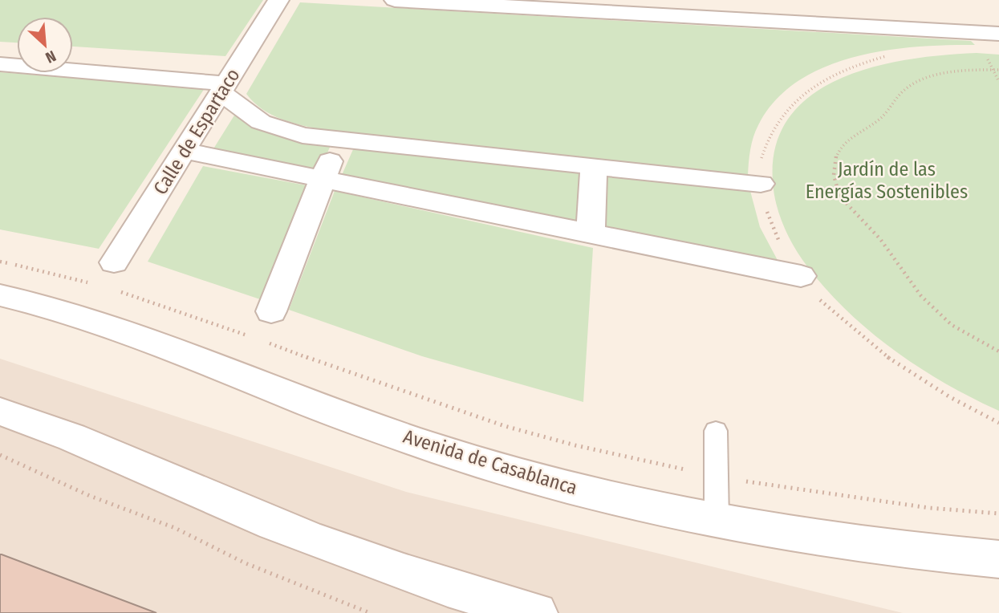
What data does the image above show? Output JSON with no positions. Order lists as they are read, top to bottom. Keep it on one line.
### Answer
{"streets":{"street":["Calle de Espartaco","Avenida de Casablanca"]},"parks":["Jardín de las Energías Sostenibles"],"north":"bottom right"}
